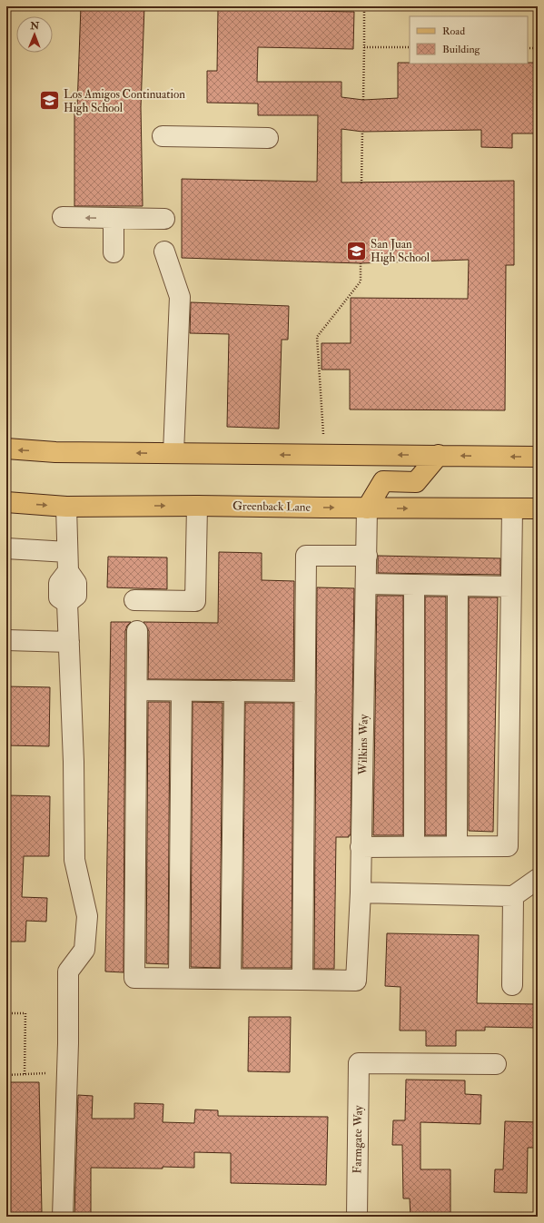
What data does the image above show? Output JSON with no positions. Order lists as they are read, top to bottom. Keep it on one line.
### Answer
{"streets":{"main road":["Greenback Lane"],"street":["Wilkins Way","Farmgate Way"]},"crossings":[["Greenback Lane","Wilkins Way"]],"places":{"school or university":["Los Amigos Continuation High School","San Juan High School"]},"legend":["Road","Building"],"north":"top"}
